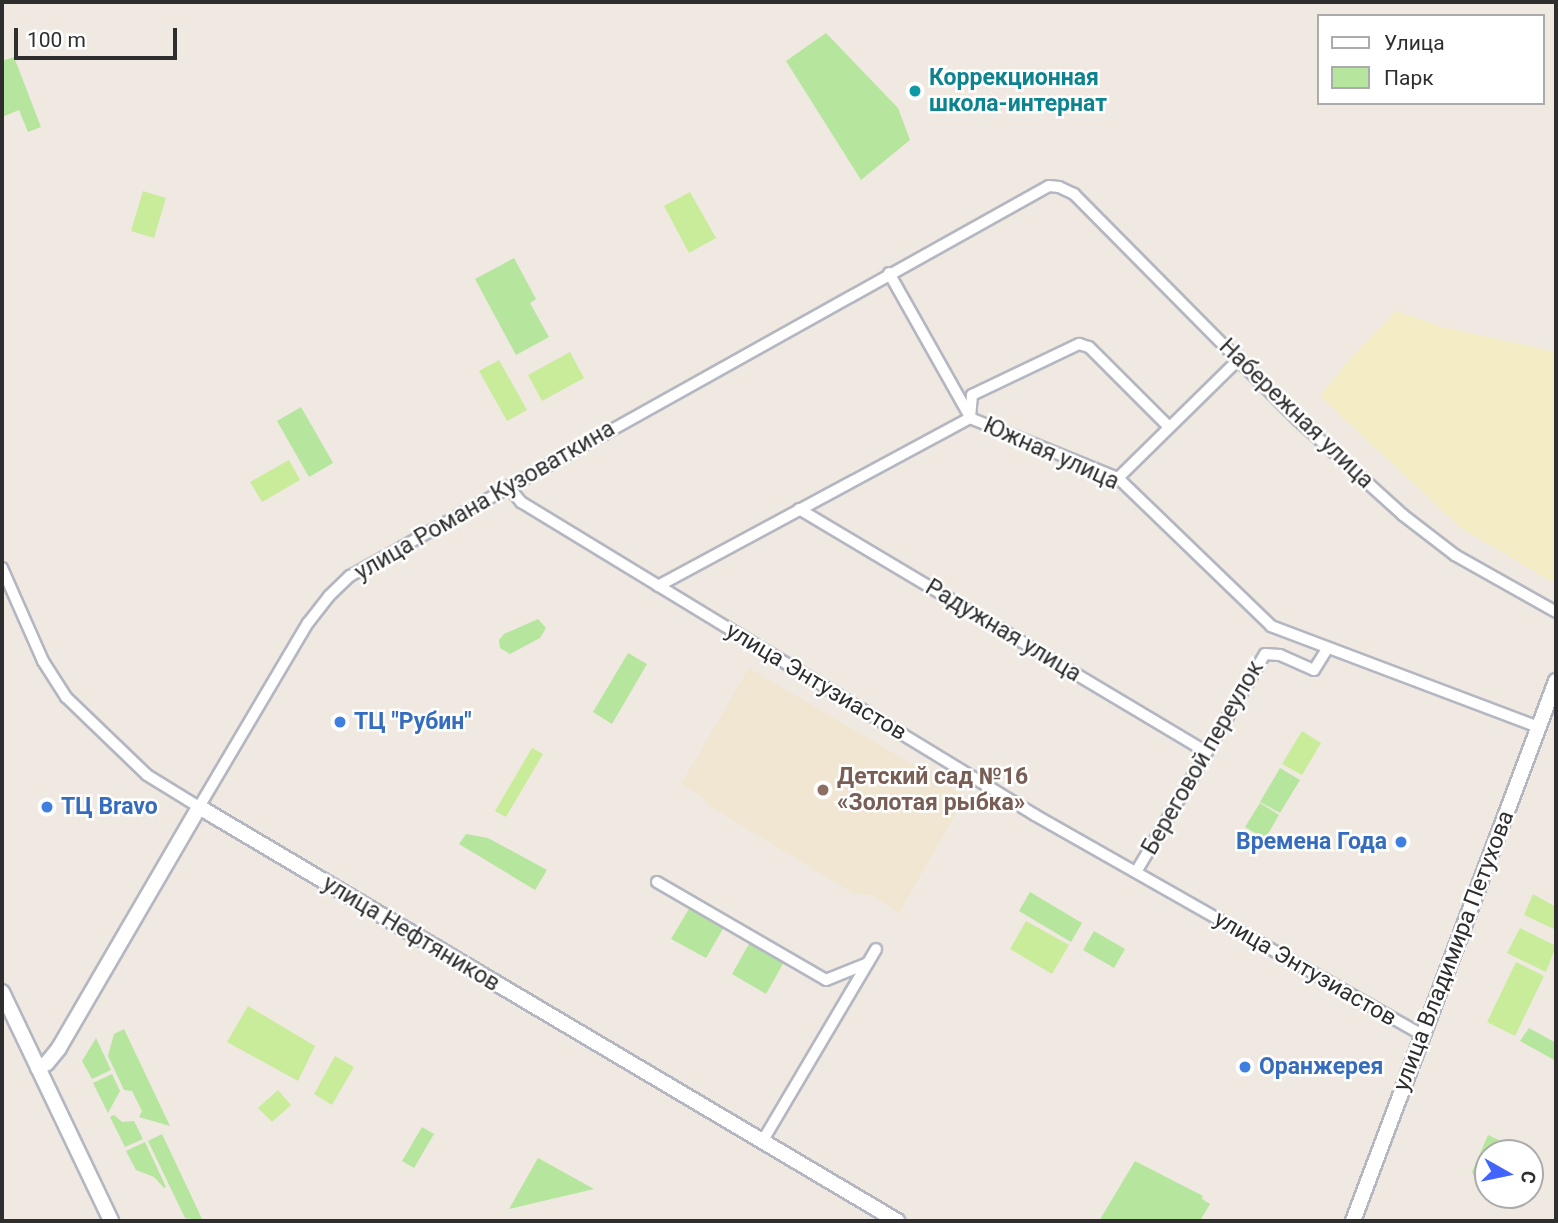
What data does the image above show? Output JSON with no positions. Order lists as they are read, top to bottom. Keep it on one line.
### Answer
{"streets":{"street":["Набережная улица","Южная улица","улица Романа Кузоваткина","Радужная улица","улица Энтузиастов","Береговой переулок","улица Нефтяников","улица Владимира Петухова"]},"crossings":[["Набережная улица","улица Романа Кузоваткина"],["Южная улица","Радужная улица"],["Южная улица","улица Энтузиастов"],["Южная улица","Береговой переулок"],["Южная улица","улица Владимира Петухова"],["улица Романа Кузоваткина","улица Энтузиастов"],["улица Романа Кузоваткина","улица Нефтяников"],["Радужная улица","Береговой переулок"],["улица Энтузиастов","Береговой переулок"],["улица Энтузиастов","улица Владимира Петухова"]],"places":["Коррекционная школа-интернат","ТЦ \"Рубин\"","Детский сад №16 «Золотая рыбка»","ТЦ Bravo","Времена Года","Оранжерея"],"legend":["Улица","Парк"],"scale_bar":"100 m","north":"right"}
